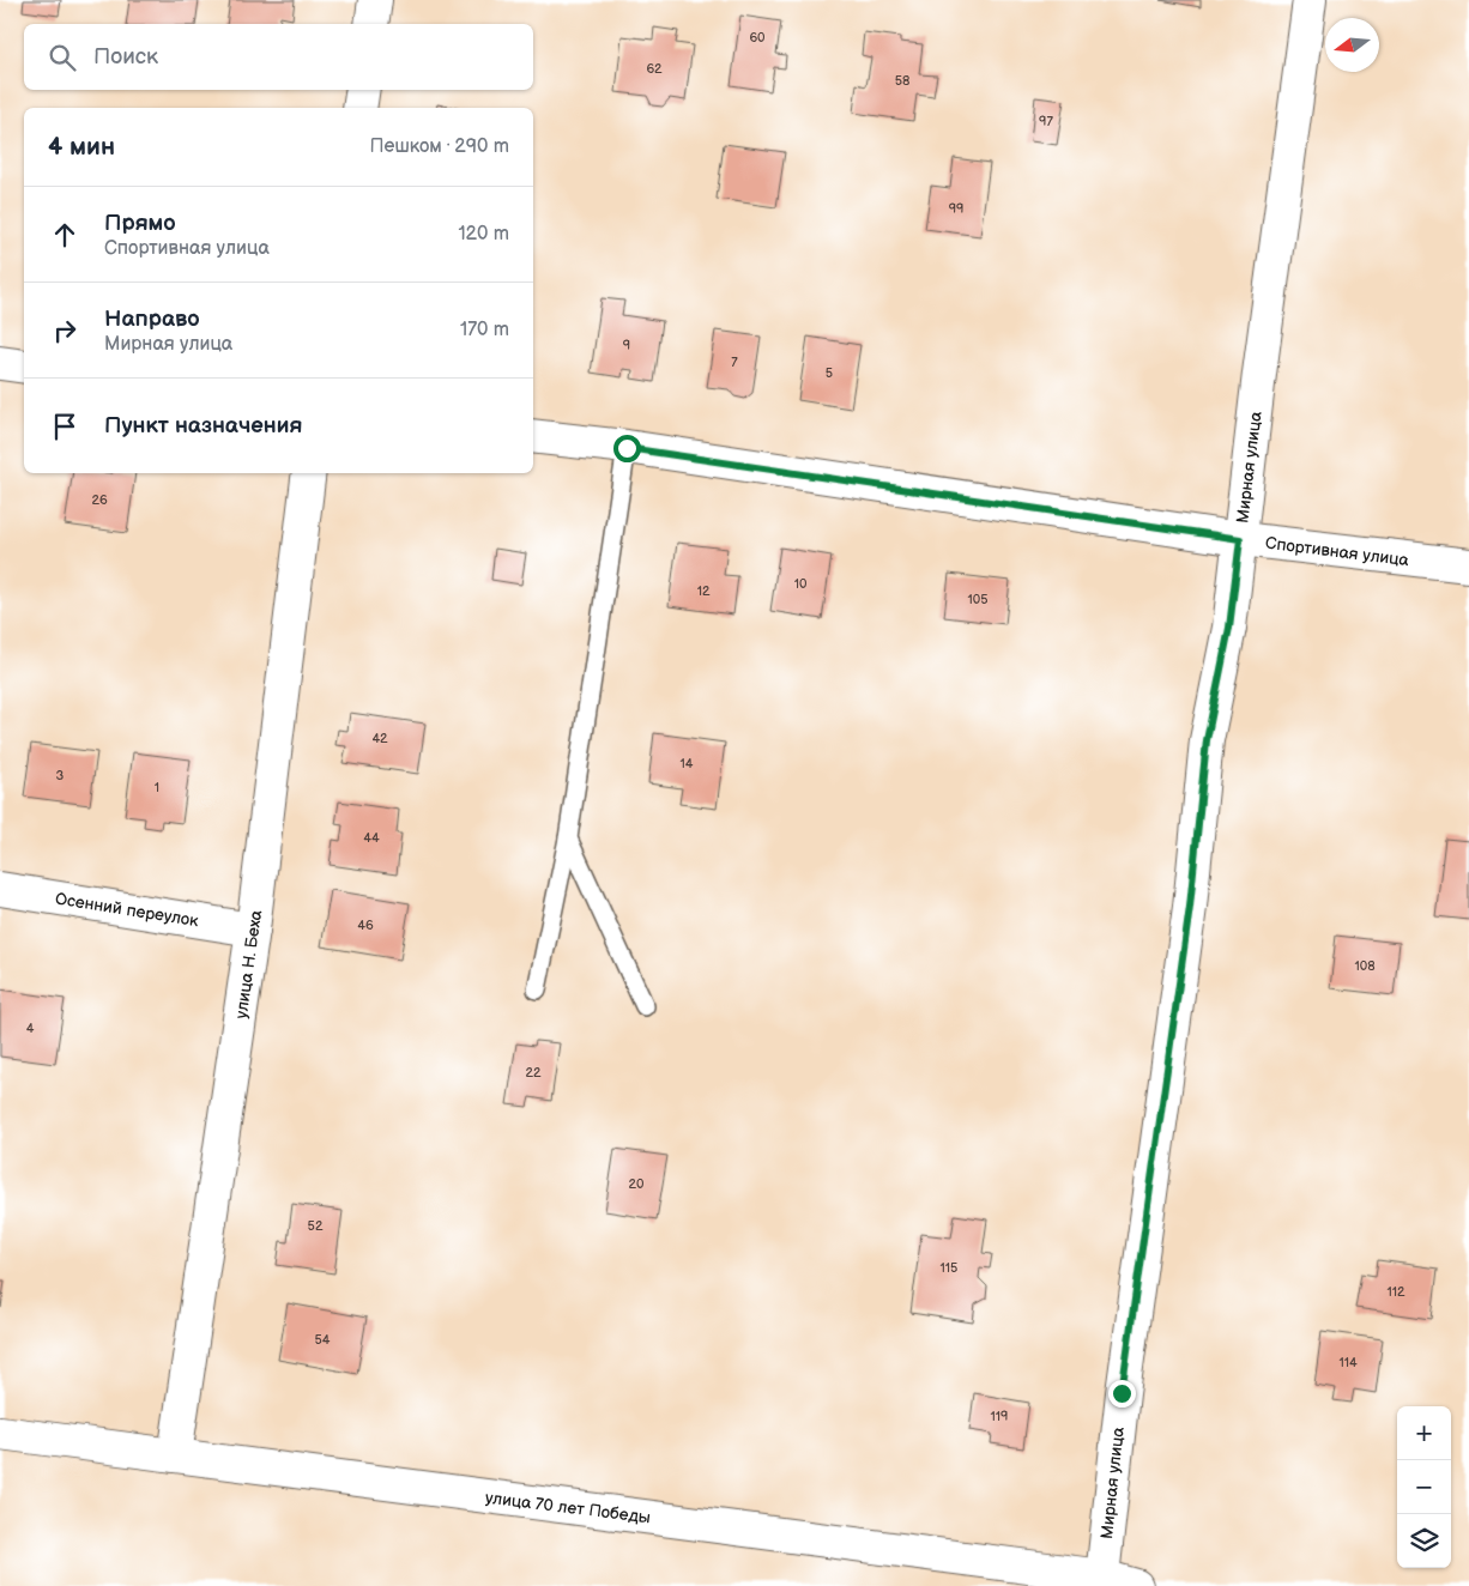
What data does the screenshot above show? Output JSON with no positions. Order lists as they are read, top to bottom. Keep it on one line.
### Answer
{"streets":{"street":["Мирная улица","Спортивная улица","Осенний переулок","улица Н. Беха","улица 70 лет Победы"]},"crossings":[["Мирная улица","Спортивная улица"],["Мирная улица","улица 70 лет Победы"],["Осенний переулок","улица Н. Беха"],["улица Н. Беха","улица 70 лет Победы"]],"house_numbers":["60","62","58","97","99","9","7","5","26","10","12","105","42","14","3","1","44","46","108","4","22","20","52","115","112","54","114","119"],"north":"left","page":{"search":"Поиск","heading":["4 мин","Пешком · 290 m"],"list":[["Прямо","Спортивная улица","120 m"],["Направо","Мирная улица","170 m"],"Пункт назначения"],"map_buttons":["+","−"]}}
